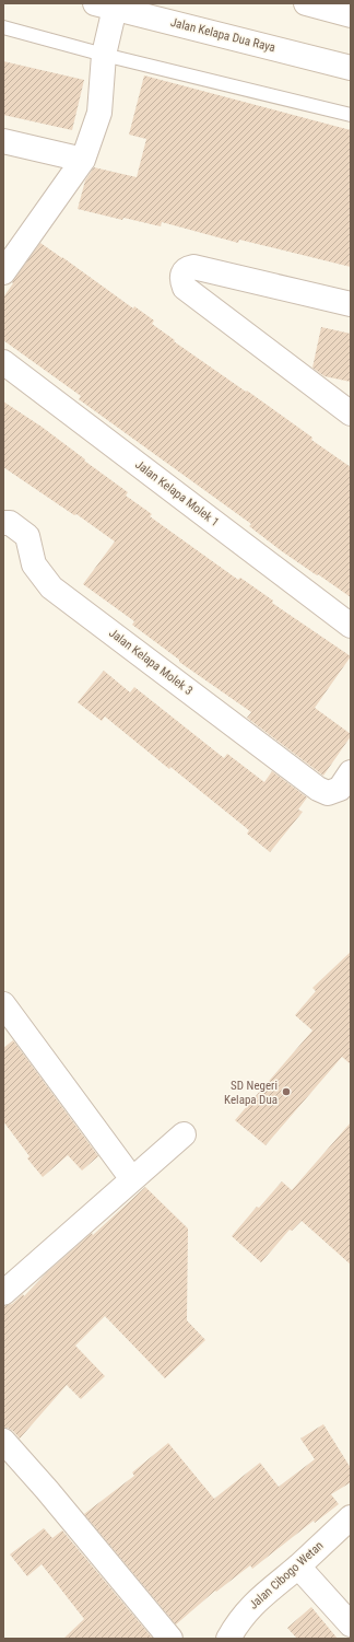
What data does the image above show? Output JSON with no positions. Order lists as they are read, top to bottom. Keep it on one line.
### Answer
{"streets":{"street":["Jalan Kelapa Dua Raya","Jalan Kelapa Molek 1","Jalan Kelapa Molek 3","Jalan Cibogo Wetan"]},"places":["SD Negeri Kelapa Dua"]}
